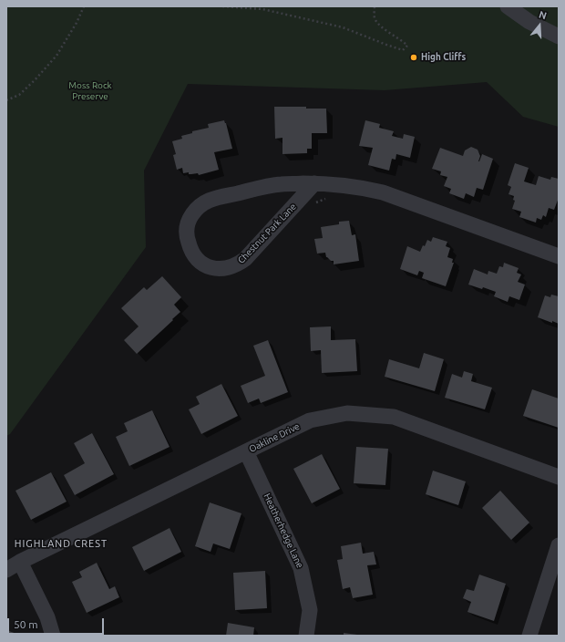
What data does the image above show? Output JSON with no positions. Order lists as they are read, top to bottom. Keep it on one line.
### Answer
{"streets":{"street":["Chestnut Park Lane","Oakline Drive","Heatherhedge Lane"]},"crossings":[["Oakline Drive","Heatherhedge Lane"]],"districts":["HIGHLAND CREST"],"parks":["Moss Rock Preserve"],"places":["High Cliffs"],"scale_bar":"50 m","north":"top"}
